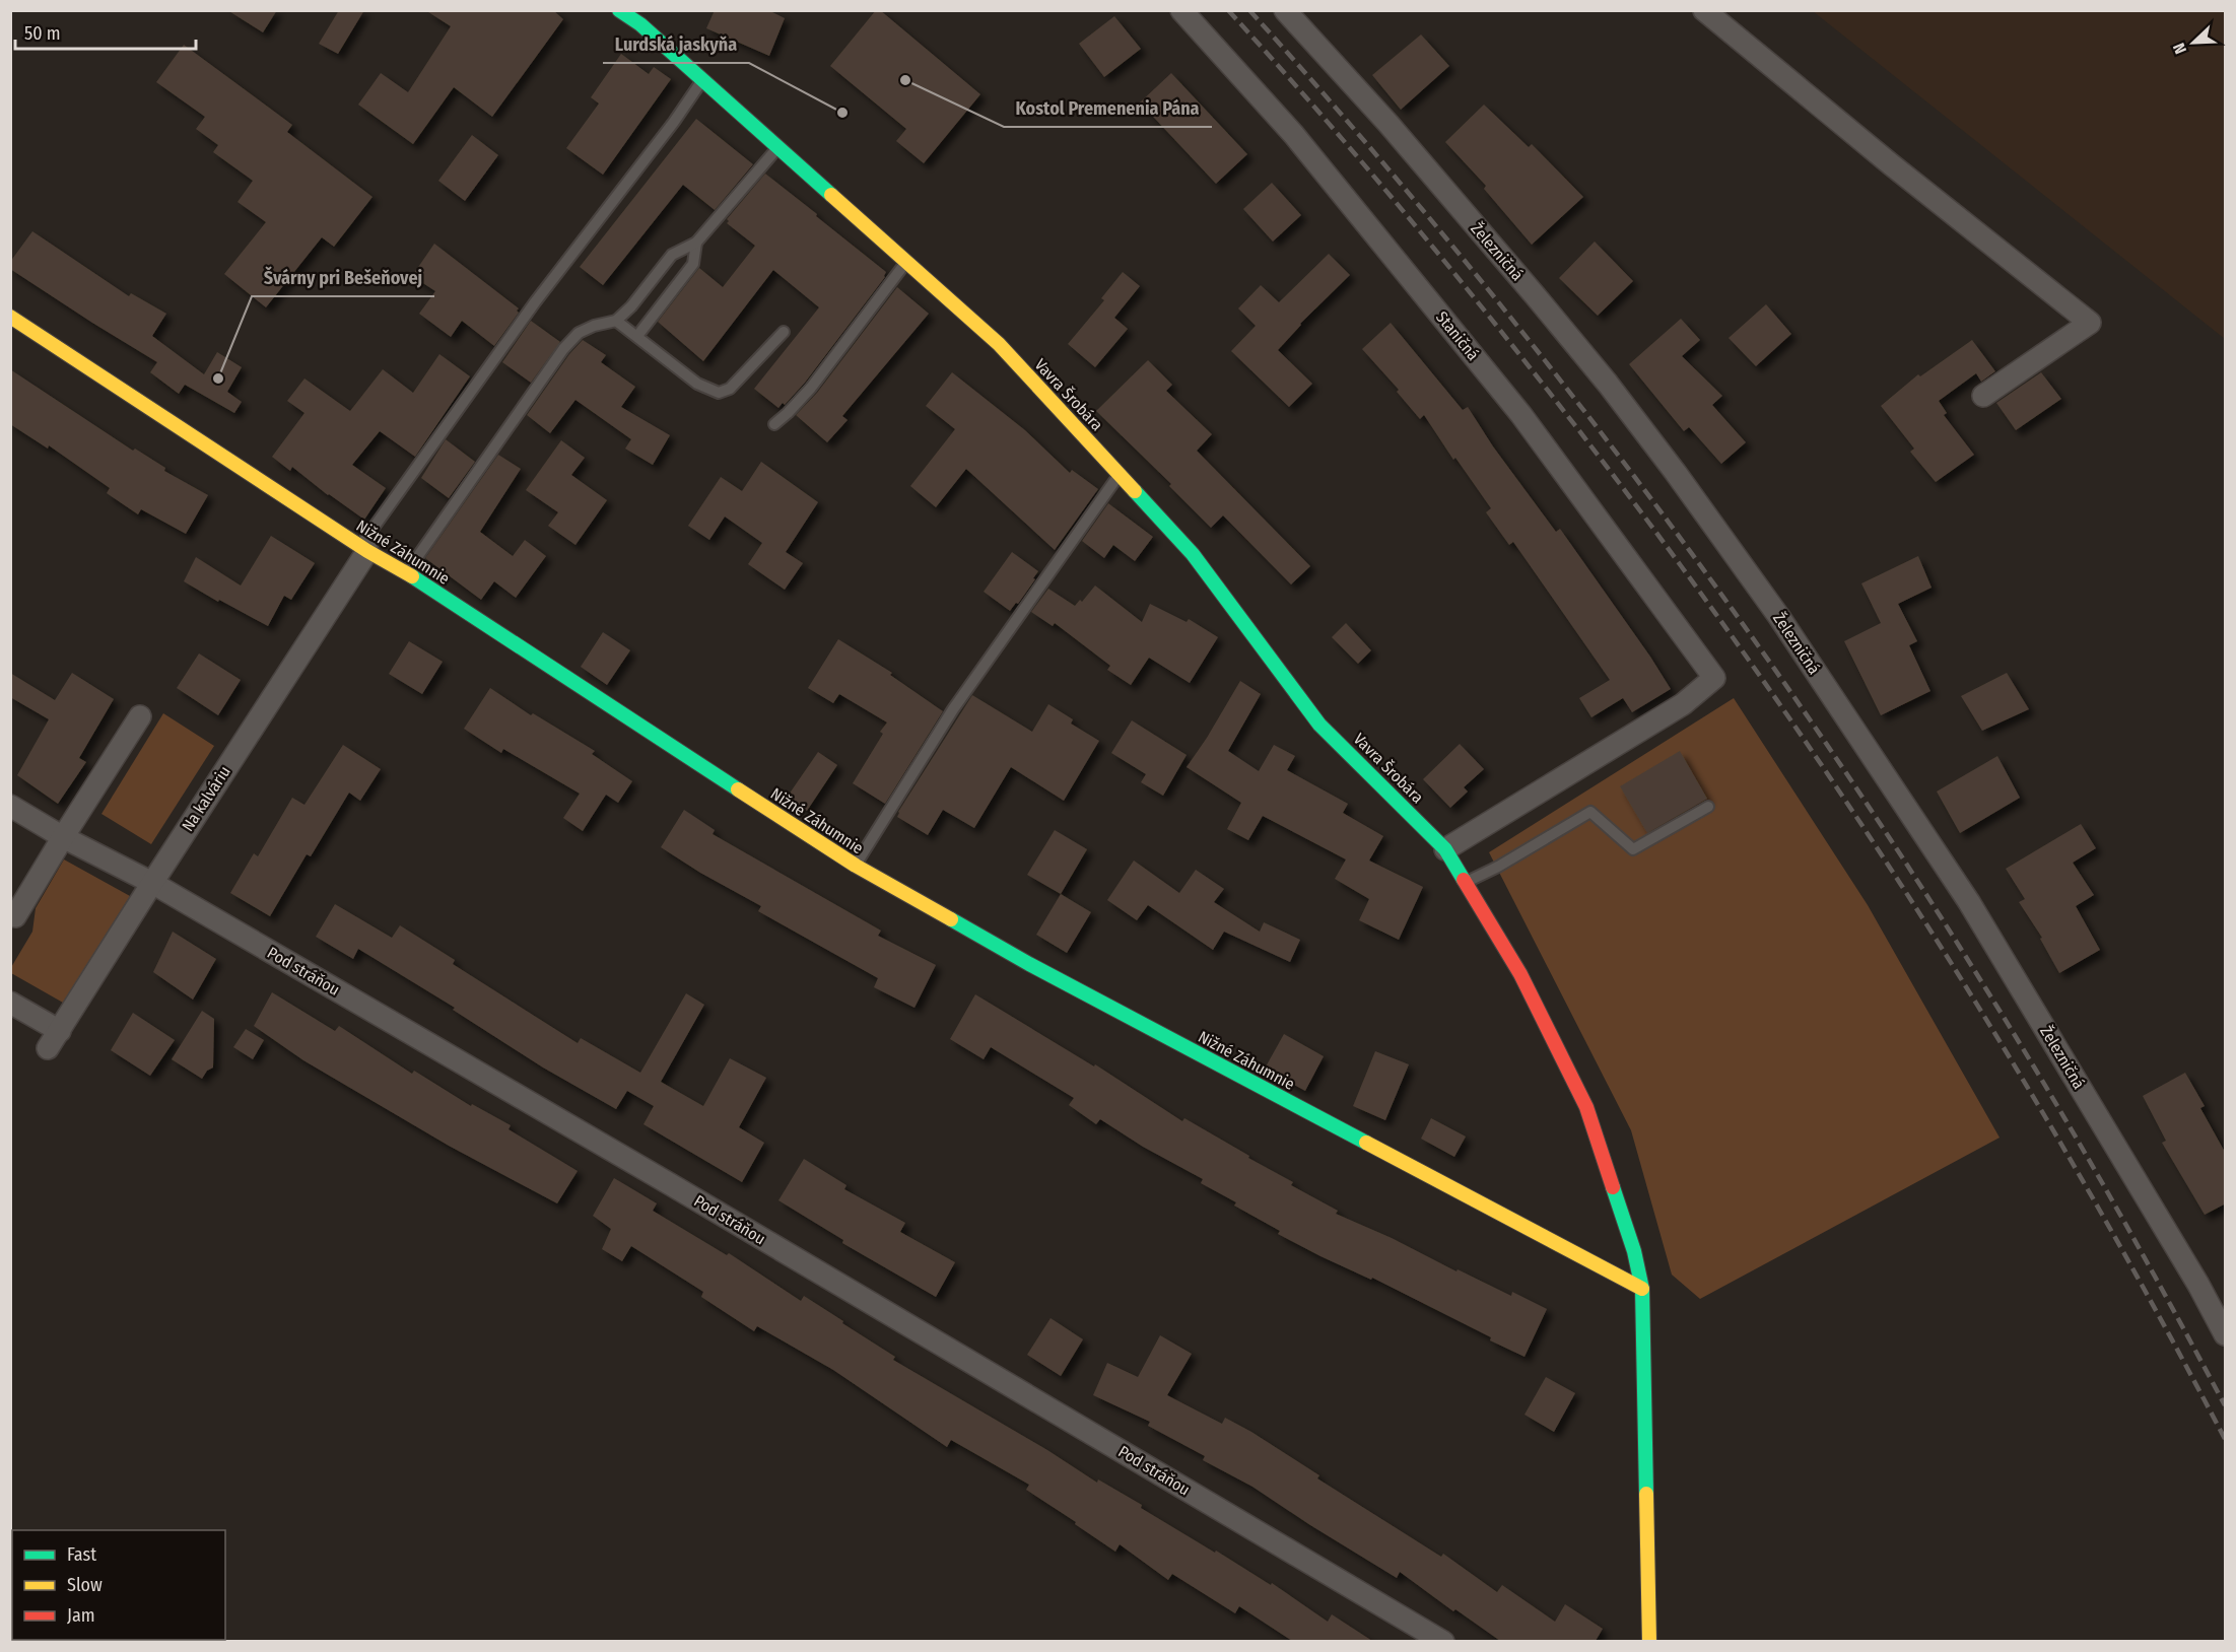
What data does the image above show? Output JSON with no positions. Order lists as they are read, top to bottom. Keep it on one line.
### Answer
{"streets":{"street":["Železničná","Staničná","Vavra Šrobára","Nižné Záhumnie","Na kalváriu","Pod stráňou"]},"crossings":[["Staničná","Vavra Šrobára"],["Vavra Šrobára","Nižné Záhumnie"],["Nižné Záhumnie","Na kalváriu"],["Na kalváriu","Pod stráňou"]],"places":["Kostol Premenenia Pána","Lurdská jaskyňa","Švárny pri Bešeňovej"],"legend":["Fast","Slow","Jam"],"scale_bar":"50 m","north":"bottom left"}
